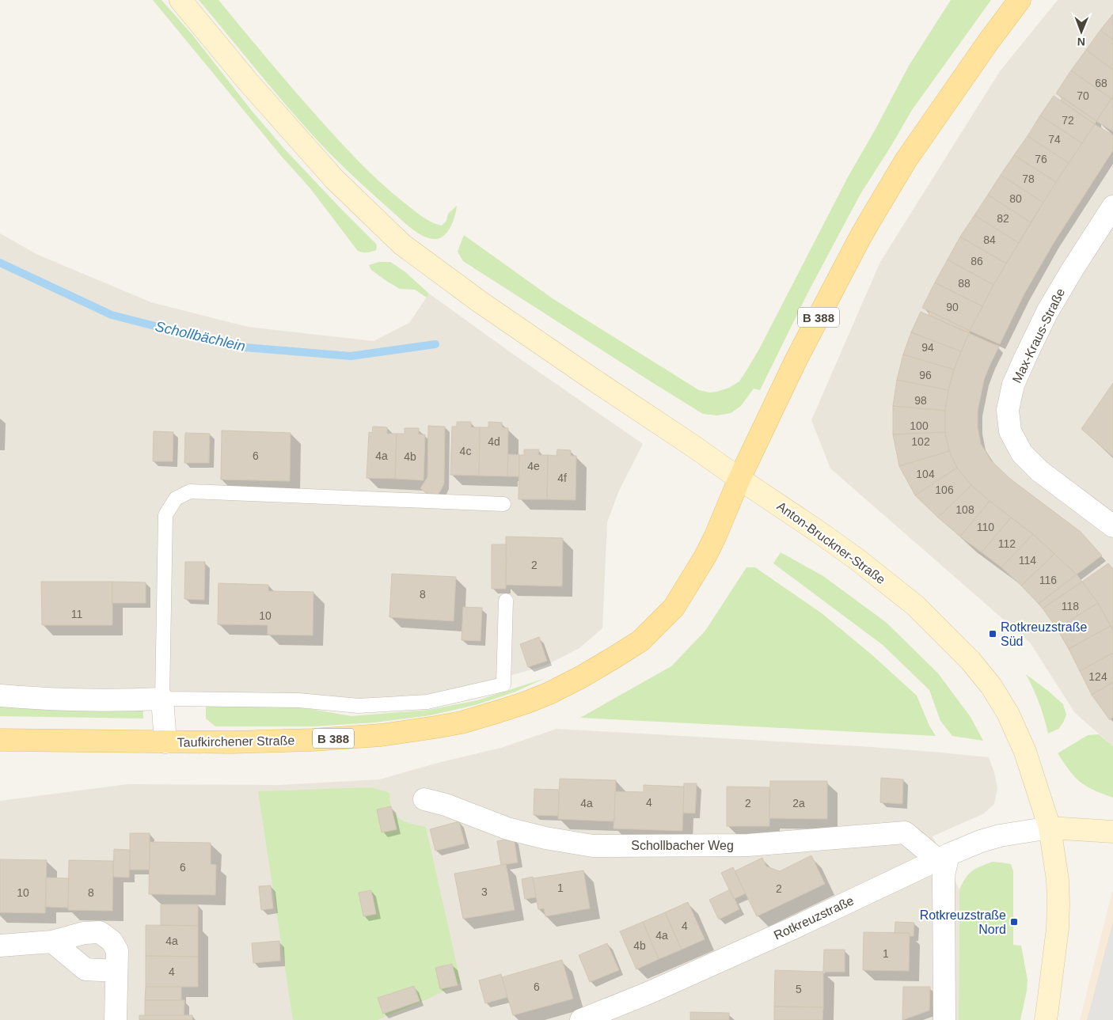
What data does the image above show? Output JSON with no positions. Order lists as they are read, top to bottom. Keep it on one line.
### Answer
{"streets":{"main road":["B 388","Anton-Bruckner-Straße","Taufkirchener Straße"],"street":["Max-Kraus-Straße","Schollbacher Weg","Rotkreuzstraße"]},"crossings":[["B 388","Anton-Bruckner-Straße"],["B 388","Taufkirchener Straße"],["Anton-Bruckner-Straße","Taufkirchener Straße"],["Anton-Bruckner-Straße","Rotkreuzstraße"],["Schollbacher Weg","Rotkreuzstraße"]],"water":["Schollbächlein"],"places":{"transit":["Rotkreuzstraße Süd","Rotkreuzstraße Nord"]},"house_numbers":["68","70","72","74","76","78","80","82","84","86","88","90","94","96","98","100","4d","102","4c","6","4a","4b","4e","104","4f","106","108","110","112","114","2","116","8","118","11","10","124","4","4a","2","2a","6","1","2","3","10","8","4","4a","4a","4b","1","4","6","5"],"north":"bottom"}
